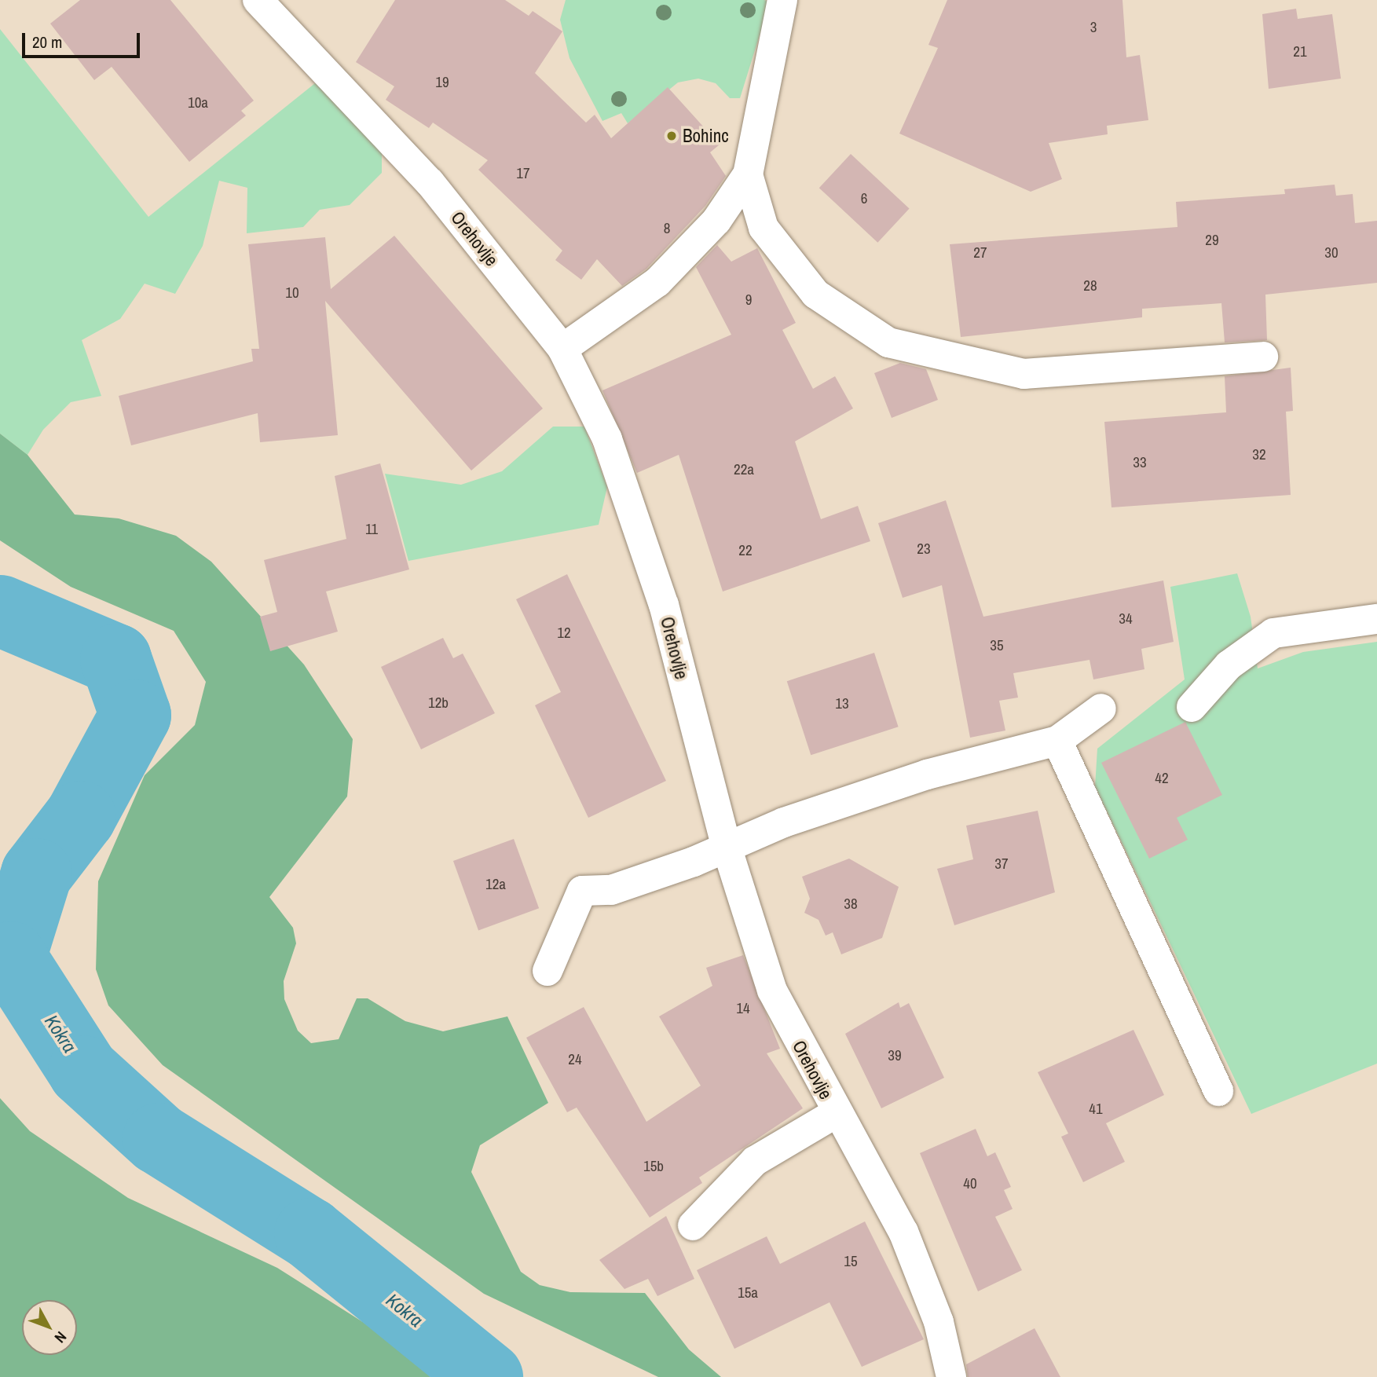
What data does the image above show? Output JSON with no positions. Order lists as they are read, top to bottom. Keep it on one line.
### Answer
{"streets":{"street":["Orehovlje"]},"water":["Kokra"],"places":["Bohinc"],"house_numbers":["3","21","19","10a","17","6","8","29","27","30","28","10","9","32","33","22a","11","23","22","34","12","35","12b","13","42","37","12a","38","14","39","24","41","15b","40","15","15a"],"scale_bar":"20 m","north":"bottom right"}
